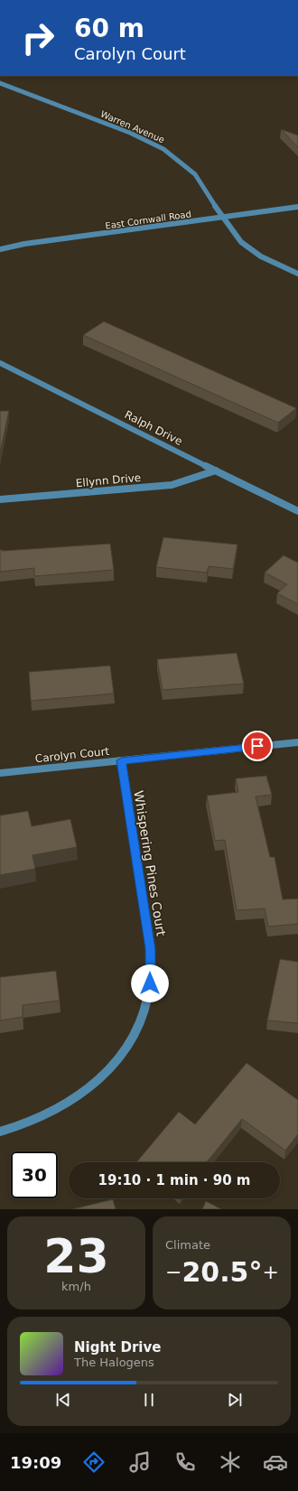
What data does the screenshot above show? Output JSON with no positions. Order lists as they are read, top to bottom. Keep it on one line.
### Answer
{"streets":{"street":["Warren Avenue","East Cornwall Road","Ralph Drive","Ellynn Drive","Carolyn Court","Whispering Pines Court"]},"crossings":[["Warren Avenue","East Cornwall Road"],["Ralph Drive","Ellynn Drive"],["Carolyn Court","Whispering Pines Court"]],"page":{"turn":["60 m","Carolyn Court"],"limit":"30","trip":"19:10 · 1 min · 90 m","tile":[["23","km/h"],"Climate"],"heat":["−","20.5°","+"],"song":["Night Drive","The Halogens"],"tabs":"19:09"}}
